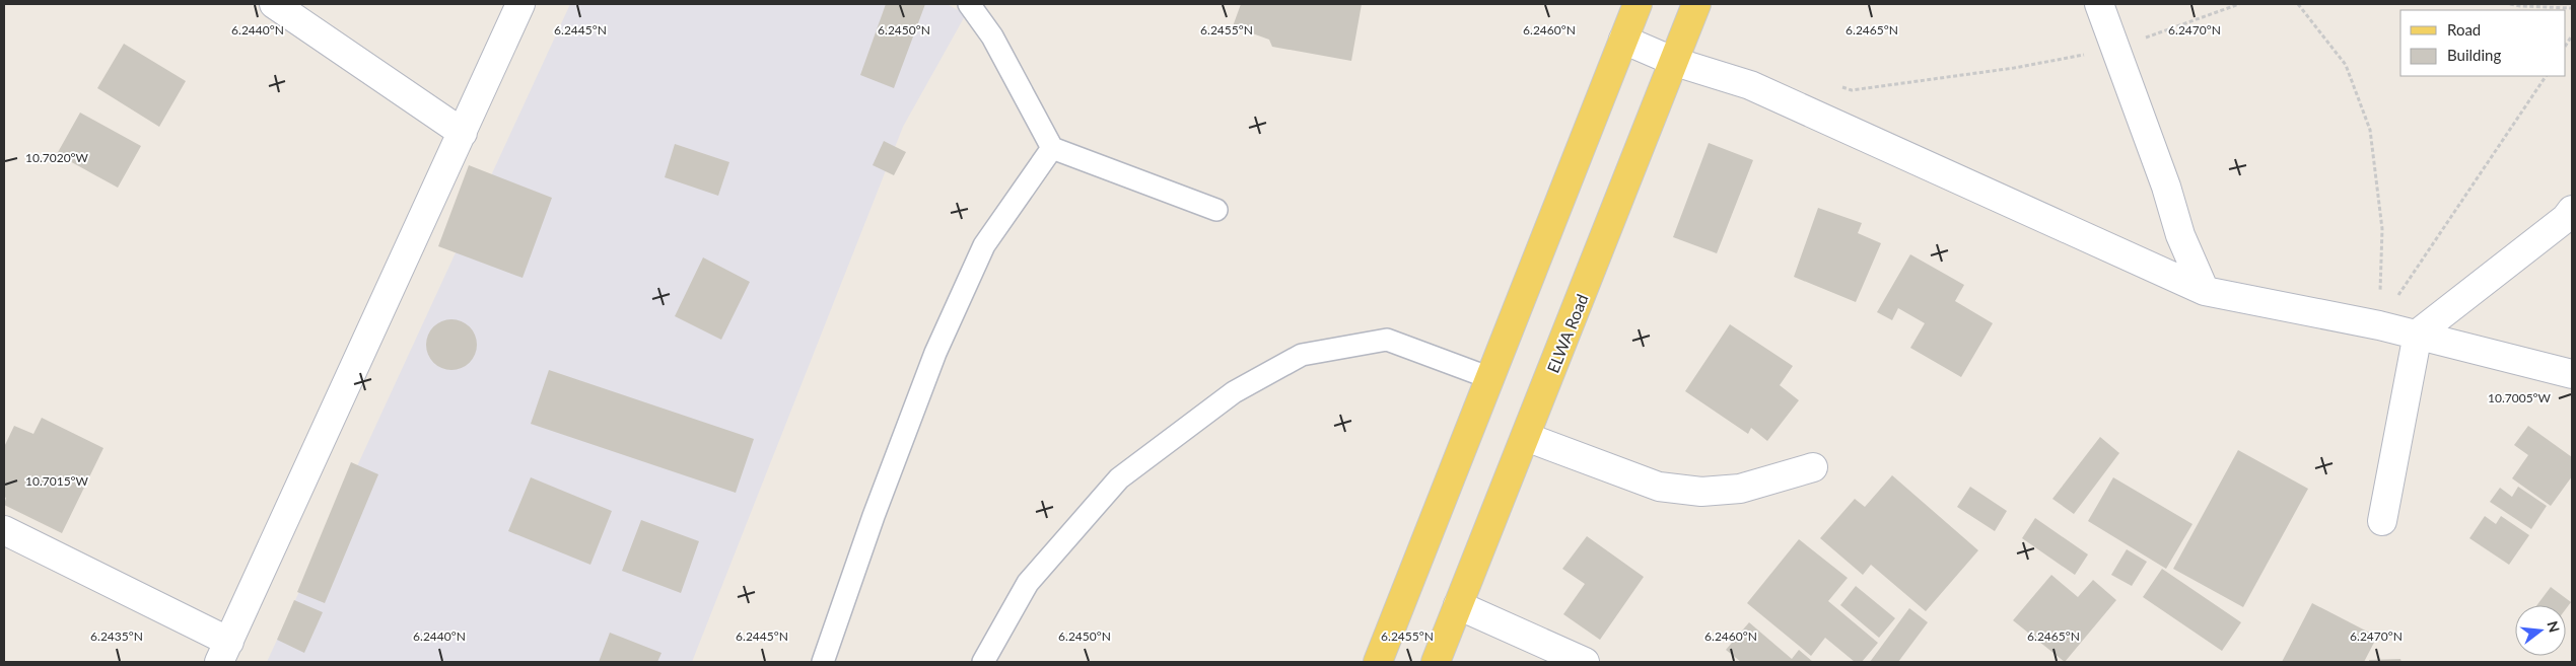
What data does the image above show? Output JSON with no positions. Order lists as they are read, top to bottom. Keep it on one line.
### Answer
{"streets":{"main road":["ELWA Road"]},"legend":["Road","Building"],"north":"right","coordinates":["6.2440°N","6.2445°N","6.2450°N","6.2455°N","6.2460°N","6.2465°N","6.2470°N","10.7020°W","10.7005°W","10.7015°W","6.2435°N"]}
